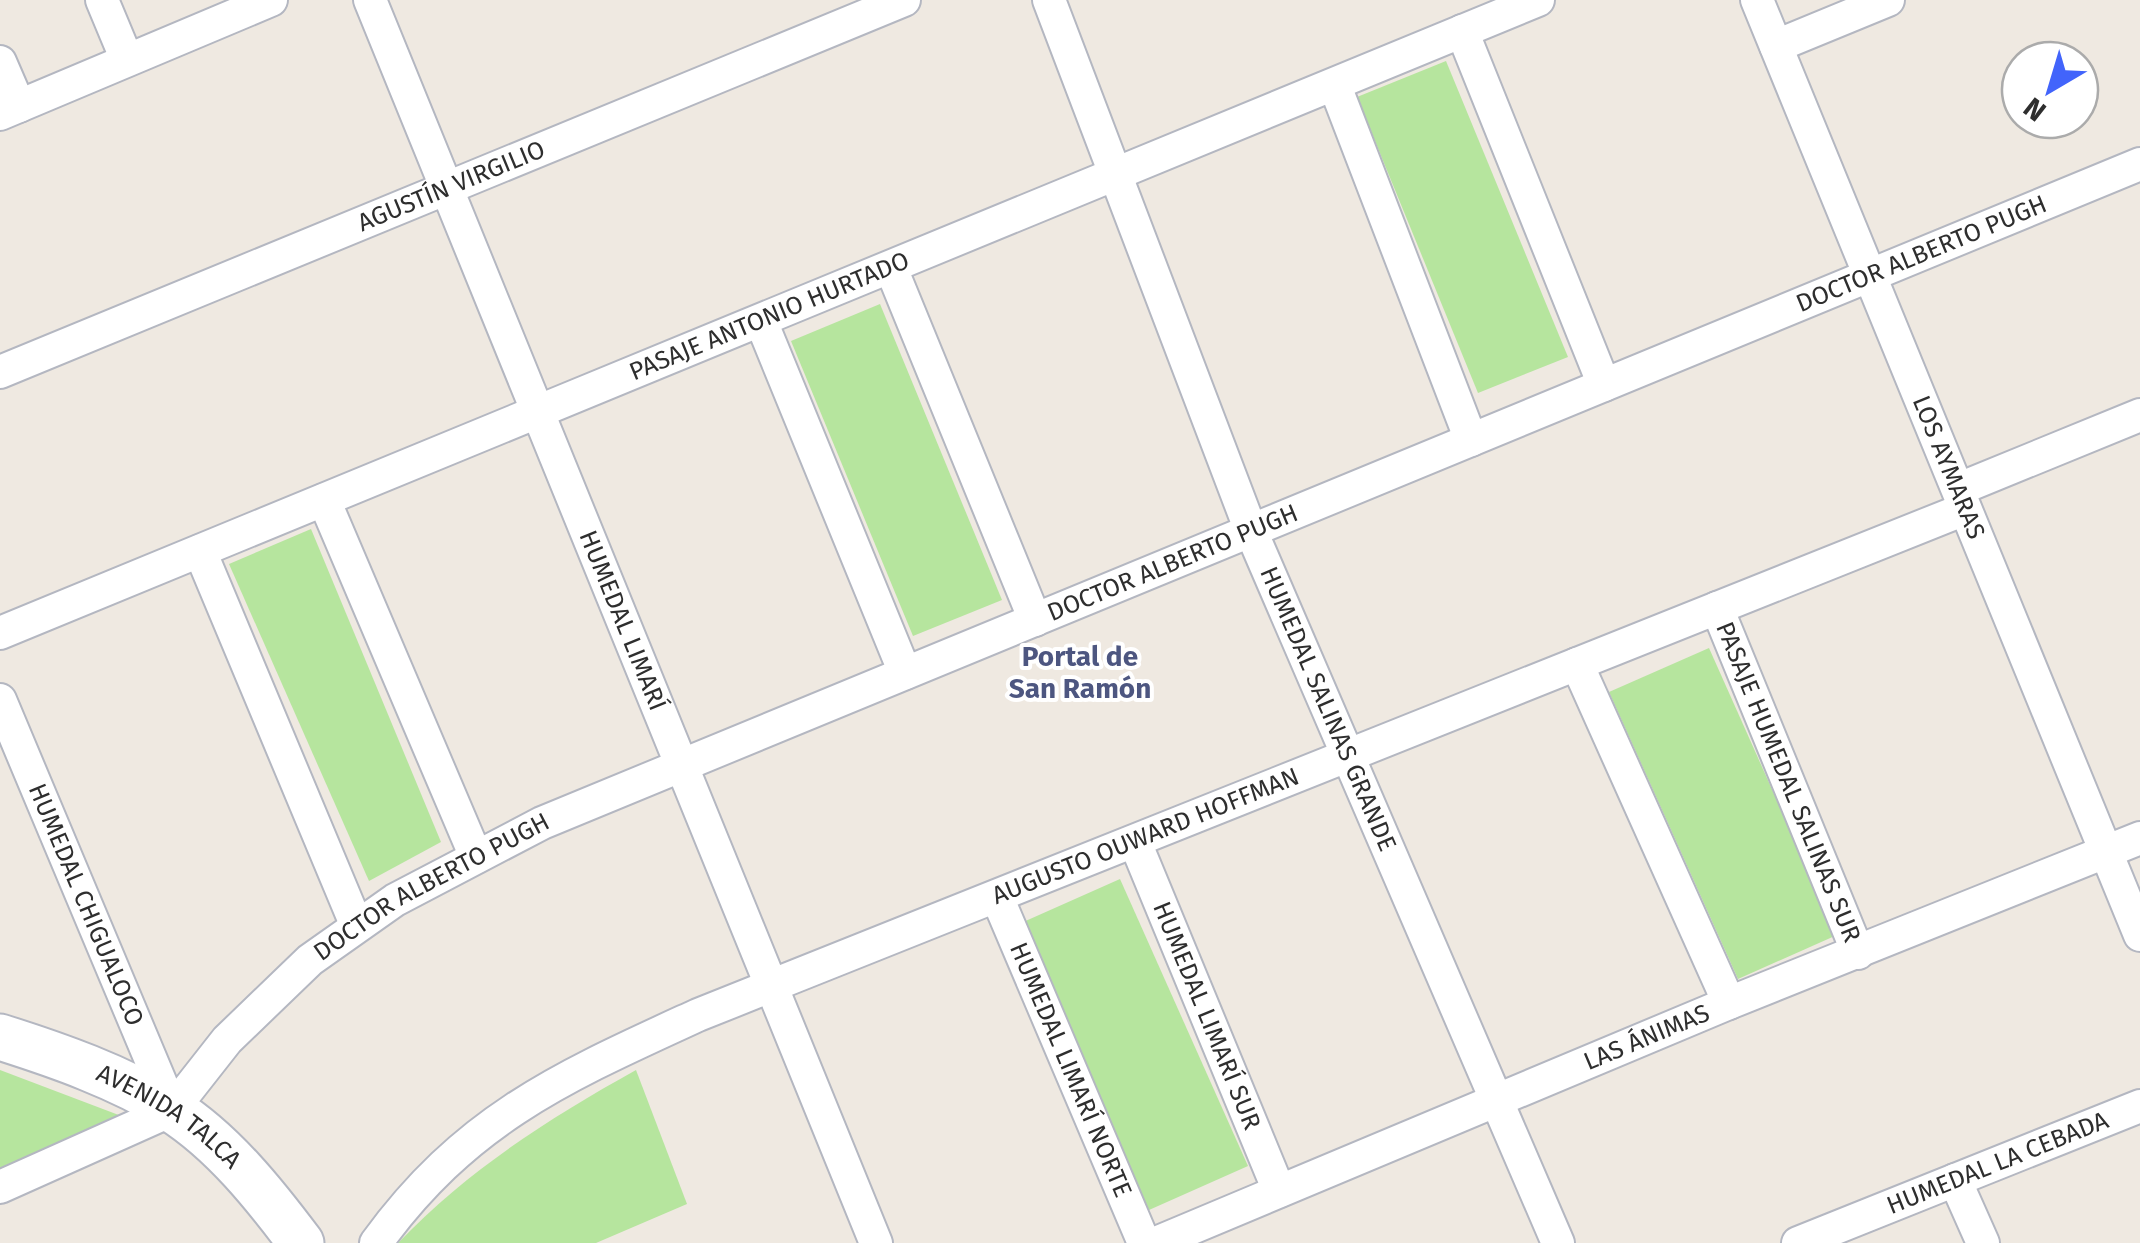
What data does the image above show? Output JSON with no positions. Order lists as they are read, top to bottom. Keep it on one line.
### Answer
{"streets":{"main road":["AVENIDA TALCA"],"street":["AGUSTÍN VIRGILIO","DOCTOR ALBERTO PUGH","PASAJE ANTONIO HURTADO","LOS AYMARAS","HUMEDAL LIMARÍ","HUMEDAL SALINAS GRANDE","PASAJE HUMEDAL SALINAS SUR","AUGUSTO OUWARD HOFFMAN","HUMEDAL CHIGUALOCO","HUMEDAL LIMARÍ SUR","LAS ÁNIMAS","HUMEDAL LIMARÍ NORTE","HUMEDAL LA CEBADA"]},"crossings":[["AGUSTÍN VIRGILIO","HUMEDAL LIMARÍ"],["DOCTOR ALBERTO PUGH","LOS AYMARAS"],["DOCTOR ALBERTO PUGH","HUMEDAL LIMARÍ"],["DOCTOR ALBERTO PUGH","HUMEDAL SALINAS GRANDE"],["DOCTOR ALBERTO PUGH","HUMEDAL CHIGUALOCO"],["DOCTOR ALBERTO PUGH","AVENIDA TALCA"],["PASAJE ANTONIO HURTADO","HUMEDAL LIMARÍ"],["PASAJE ANTONIO HURTADO","HUMEDAL SALINAS GRANDE"],["LOS AYMARAS","AUGUSTO OUWARD HOFFMAN"],["LOS AYMARAS","LAS ÁNIMAS"],["HUMEDAL LIMARÍ","AUGUSTO OUWARD HOFFMAN"],["HUMEDAL SALINAS GRANDE","AUGUSTO OUWARD HOFFMAN"],["HUMEDAL SALINAS GRANDE","LAS ÁNIMAS"],["PASAJE HUMEDAL SALINAS SUR","AUGUSTO OUWARD HOFFMAN"],["PASAJE HUMEDAL SALINAS SUR","LAS ÁNIMAS"],["AUGUSTO OUWARD HOFFMAN","HUMEDAL LIMARÍ SUR"],["AUGUSTO OUWARD HOFFMAN","HUMEDAL LIMARÍ NORTE"],["HUMEDAL CHIGUALOCO","AVENIDA TALCA"],["HUMEDAL LIMARÍ SUR","LAS ÁNIMAS"]],"districts":["Portal de San Ramón"],"north":"bottom left"}
